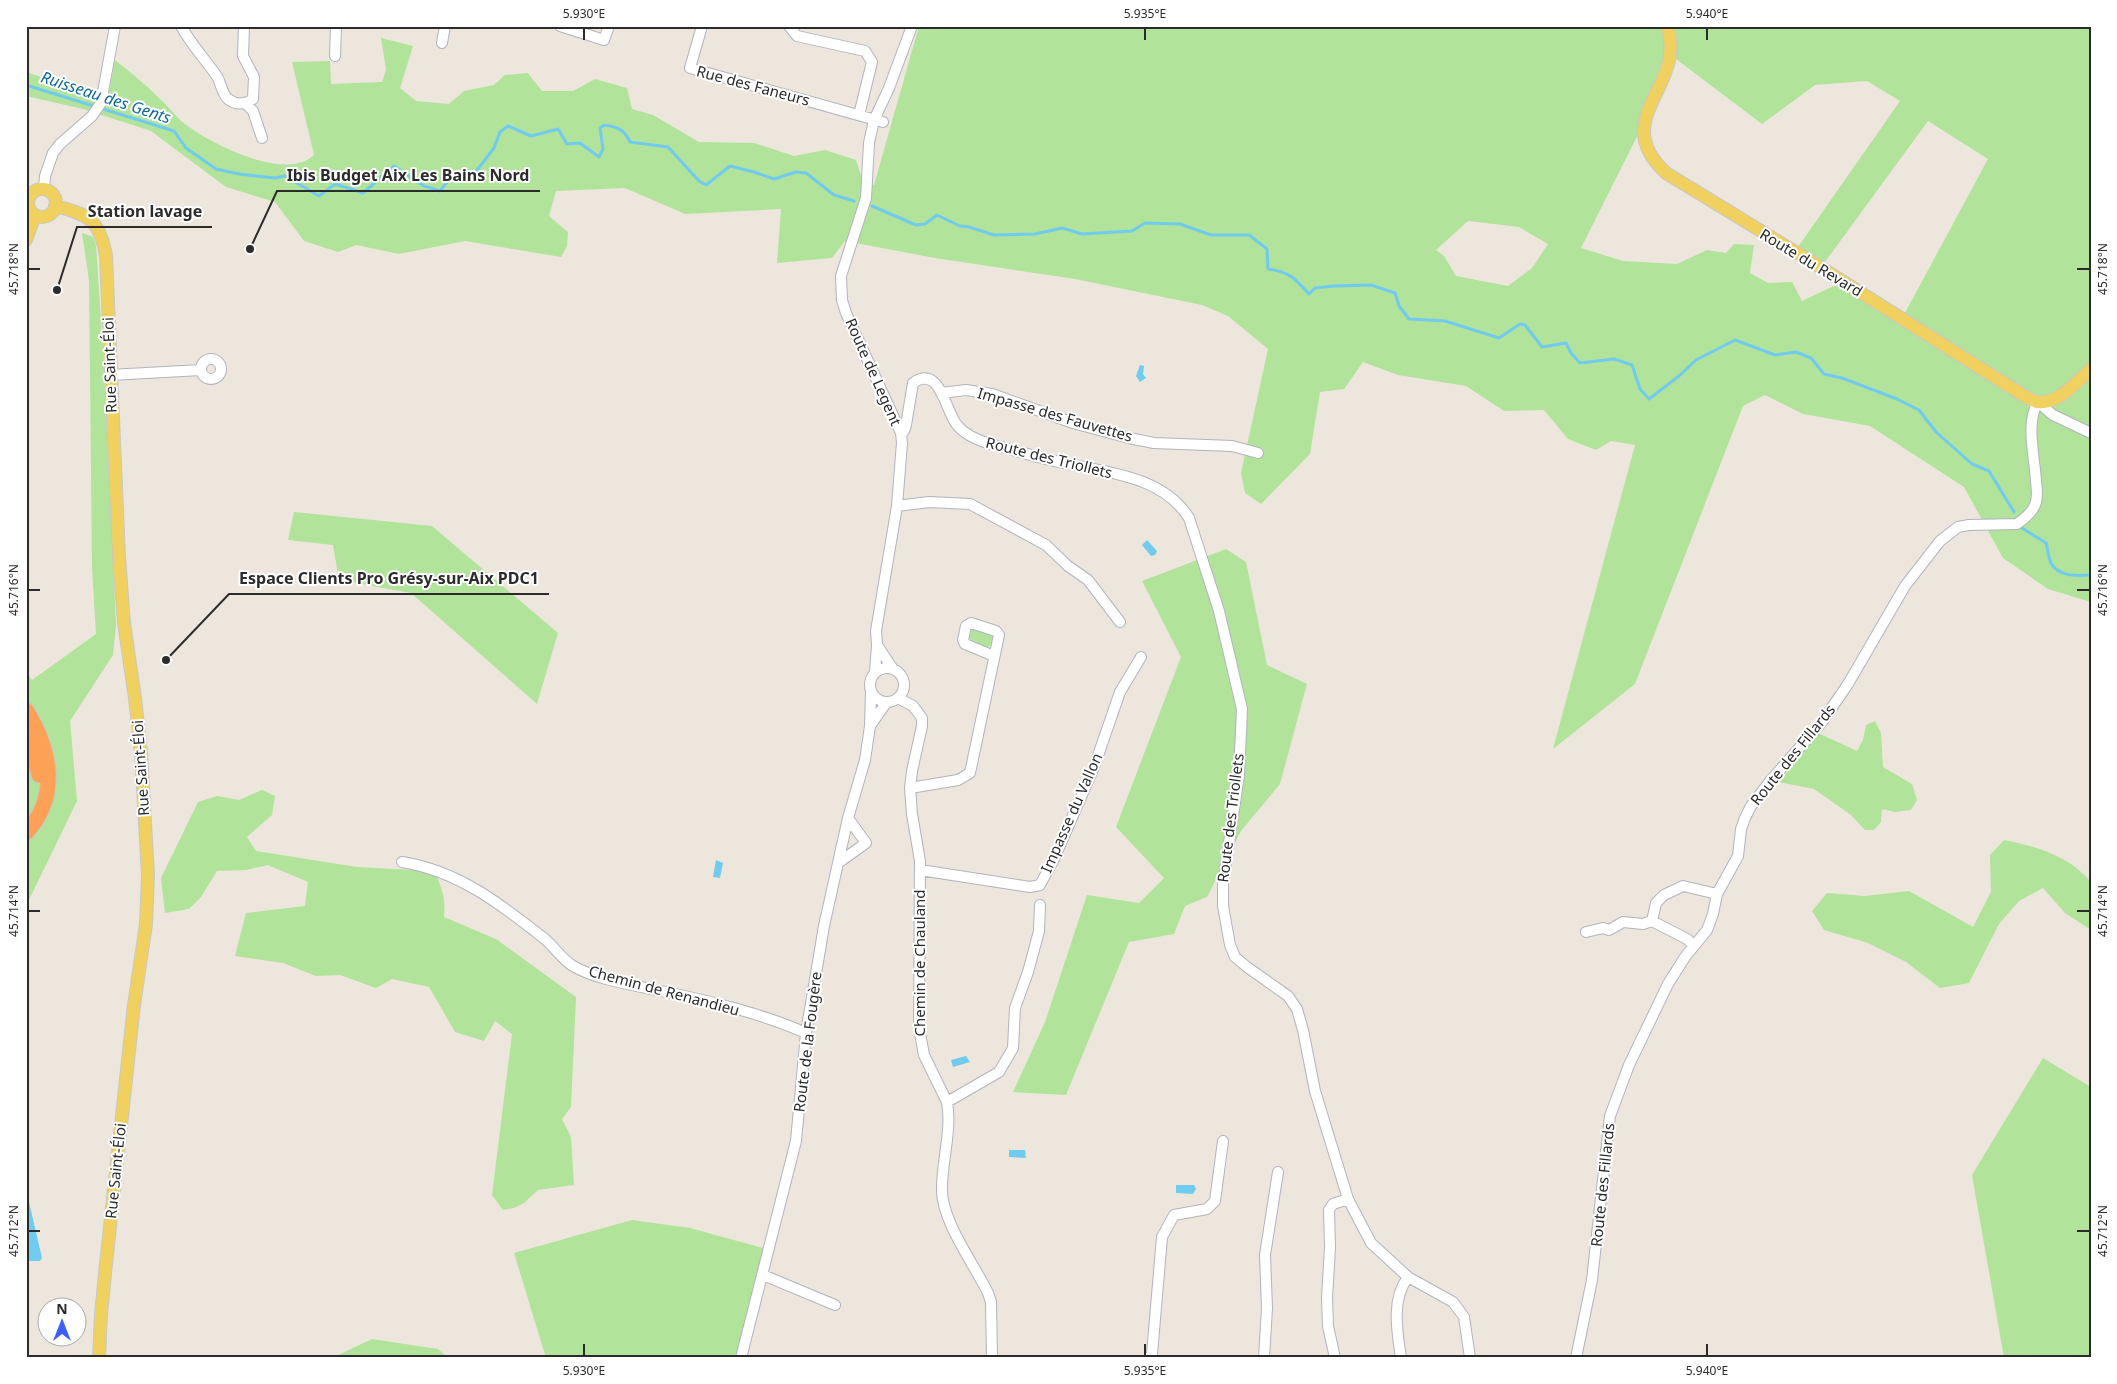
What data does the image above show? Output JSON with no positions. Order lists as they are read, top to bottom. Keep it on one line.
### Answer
{"streets":{"main road":["Route du Revard","Rue Saint-Éloi"],"street":["Rue des Faneurs","Route de Legent","Impasse des Fauvettes","Route des Triollets","Route des Fillards","Impasse du Vallon","Chemin de Chauland","Chemin de Renandieu","Route de la Fougère"]},"crossings":[["Rue des Faneurs","Route de Legent"],["Route du Revard","Route des Fillards"],["Route de Legent","Route des Triollets"],["Route de Legent","Chemin de Chauland"],["Route de Legent","Route de la Fougère"],["Impasse des Fauvettes","Route des Triollets"],["Impasse du Vallon","Chemin de Chauland"],["Chemin de Chauland","Route de la Fougère"],["Chemin de Renandieu","Route de la Fougère"]],"water":["Ruisseau des Gents"],"places":["Ibis Budget Aix Les Bains Nord","Station lavage","Espace Clients Pro Grésy-sur-Aix PDC1"],"north":"top","coordinates":["5.930°E","5.935°E","5.940°E","45.718°N","45.716°N","45.714°N","45.712°N"]}
